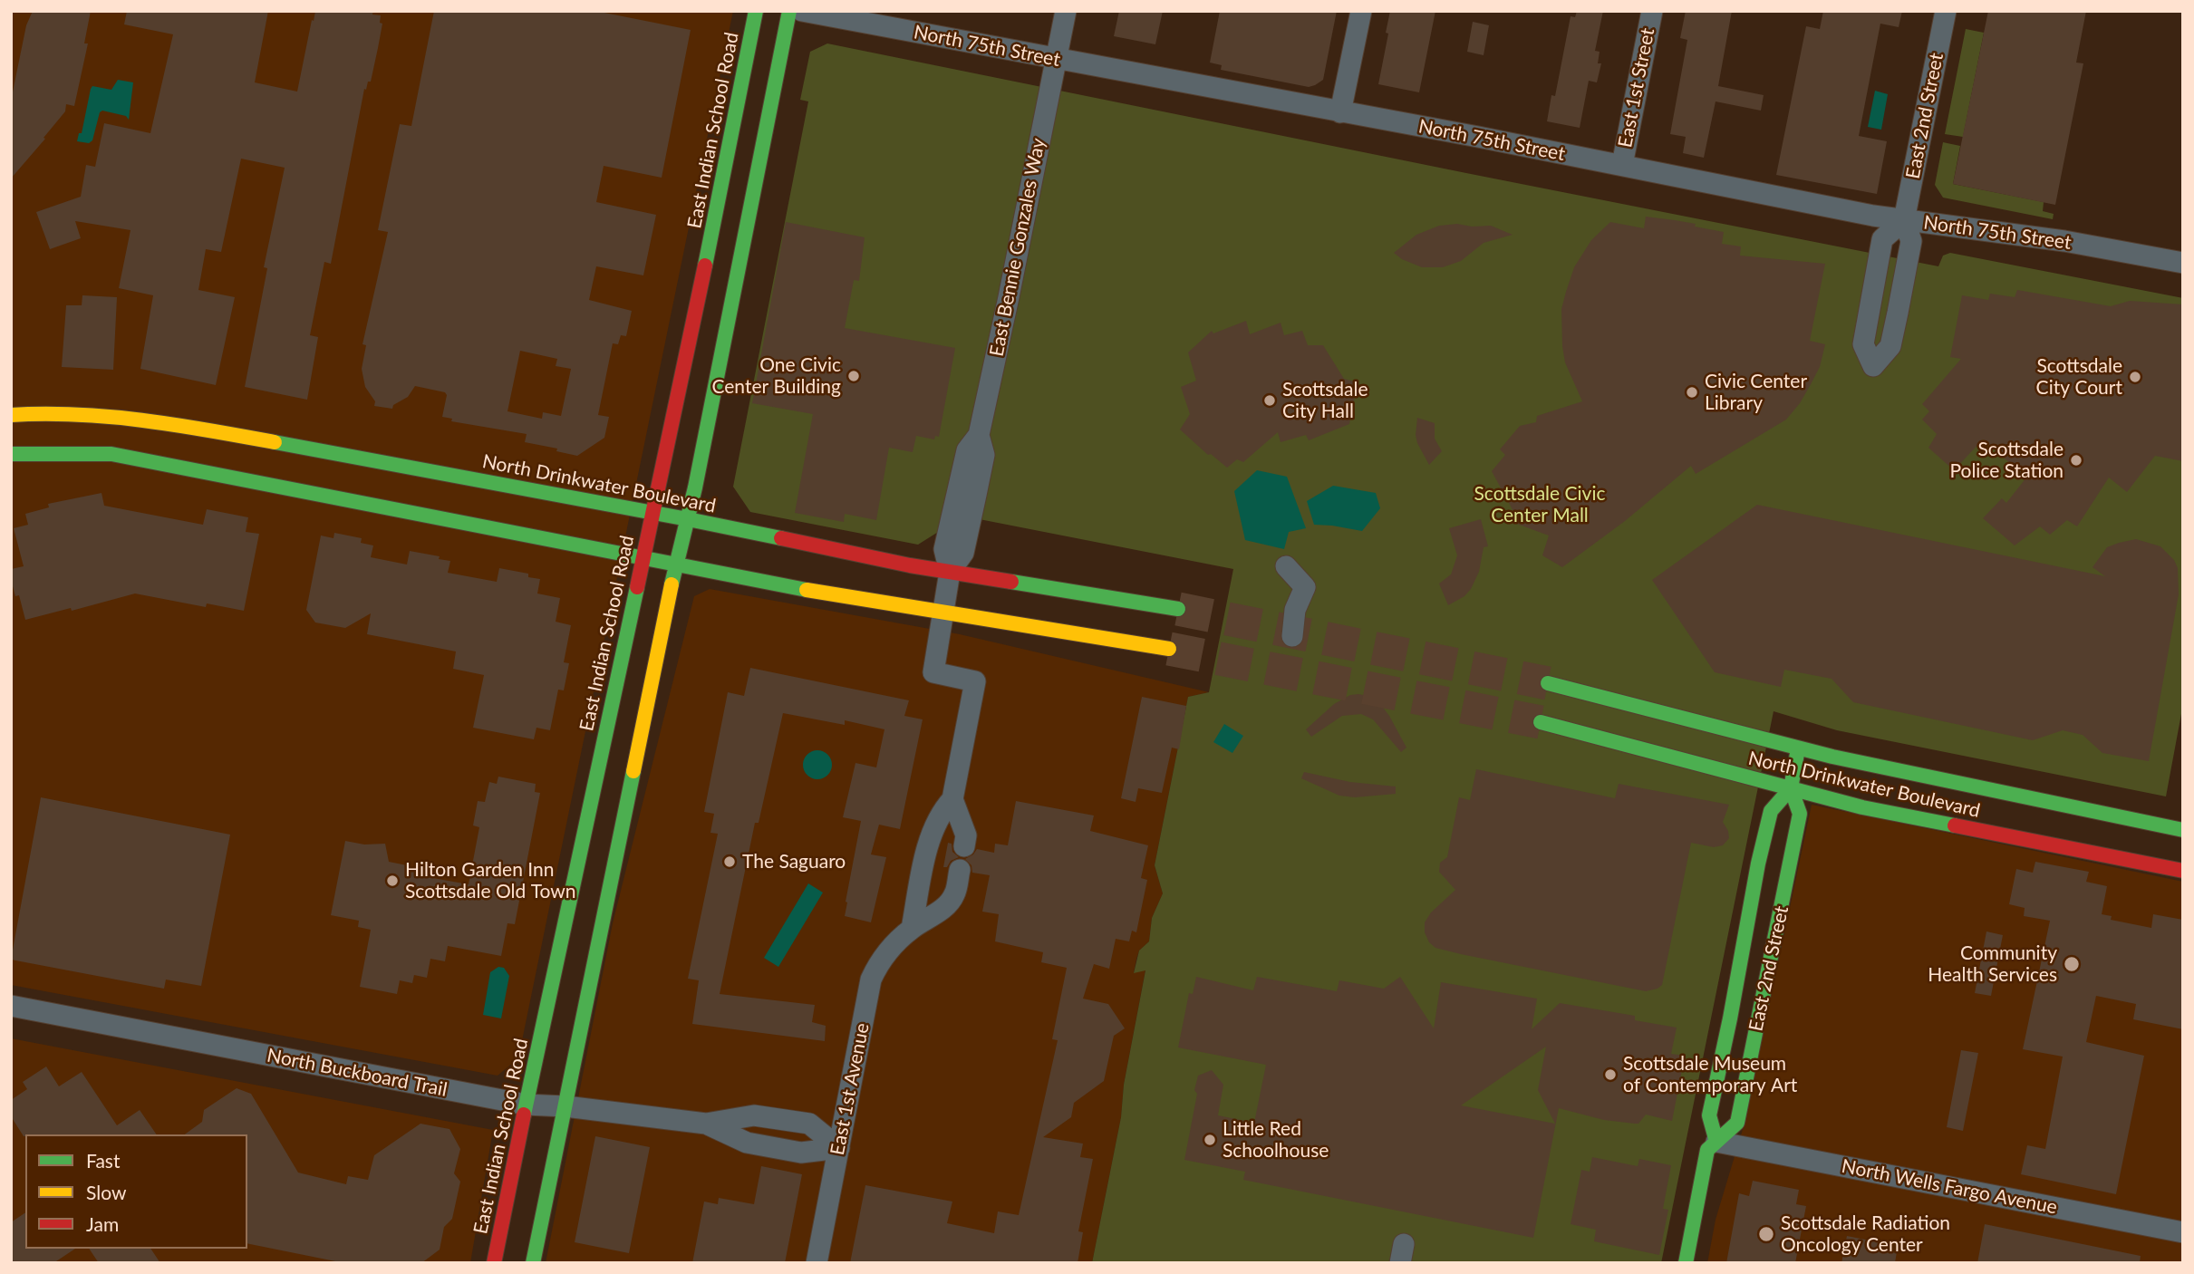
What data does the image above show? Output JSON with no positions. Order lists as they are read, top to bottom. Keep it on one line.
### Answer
{"streets":{"main road":["East 2nd Street","East Indian School Road","North Drinkwater Boulevard"],"street":["North 75th Street","East 1st Street","East Bennie Gonzales Way","North Buckboard Trail","East 1st Avenue","North Wells Fargo Avenue"]},"crossings":[["North 75th Street","East 1st Street"],["North 75th Street","East 2nd Street"],["North 75th Street","East Bennie Gonzales Way"],["East 2nd Street","North Drinkwater Boulevard"],["East 2nd Street","North Wells Fargo Avenue"],["East Indian School Road","North Drinkwater Boulevard"],["East Indian School Road","North Buckboard Trail"],["East Bennie Gonzales Way","North Drinkwater Boulevard"],["North Buckboard Trail","East 1st Avenue"]],"parks":["Scottsdale Civic Center Mall"],"places":["One Civic Center Building","Scottsdale City Court","Civic Center Library","Scottsdale City Hall","Scottsdale Police Station","The Saguaro","Hilton Garden Inn Scottsdale Old Town","Community Health Services","Scottsdale Museum of Contemporary Art","Little Red Schoolhouse","Scottsdale Radiation Oncology Center"],"legend":["Fast","Slow","Jam"]}
